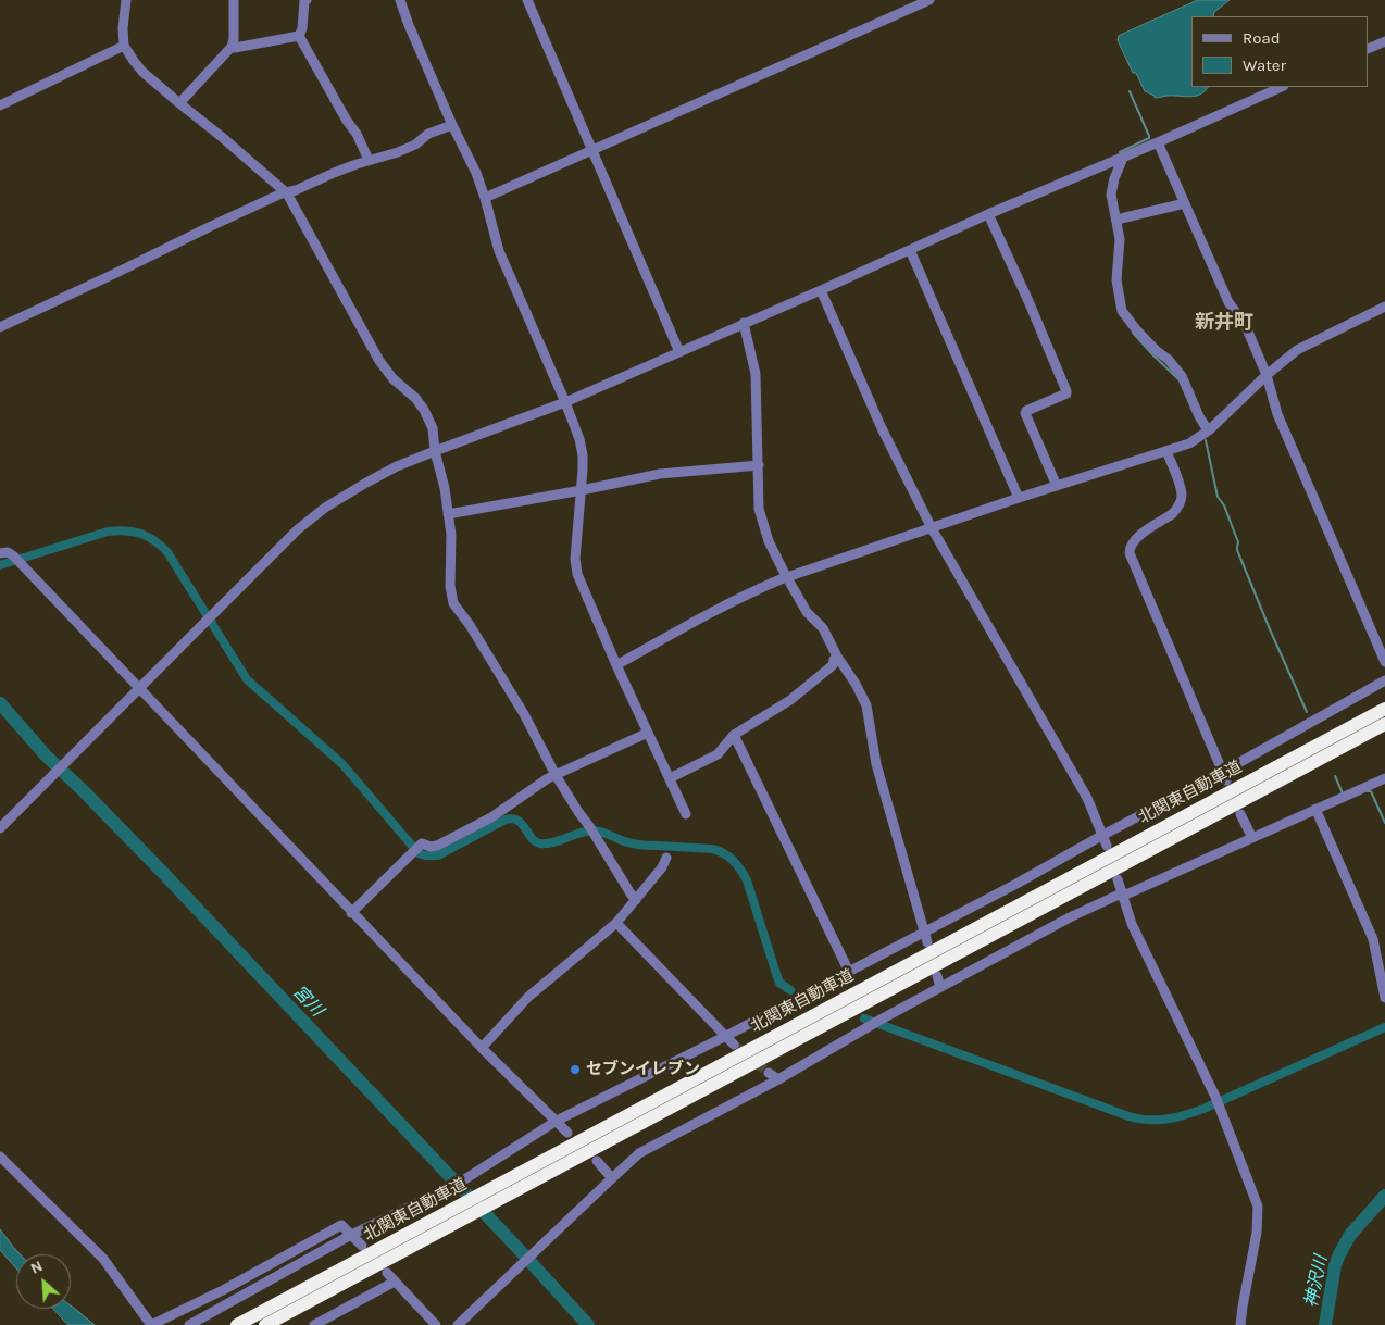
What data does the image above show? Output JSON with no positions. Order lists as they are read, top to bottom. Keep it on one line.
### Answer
{"streets":{"highway":["北関東自動車道"]},"districts":["新井町"],"water":["宮川","神沢川"],"places":["セブンイレブン"],"legend":["Road","Water"],"north":"top left"}
